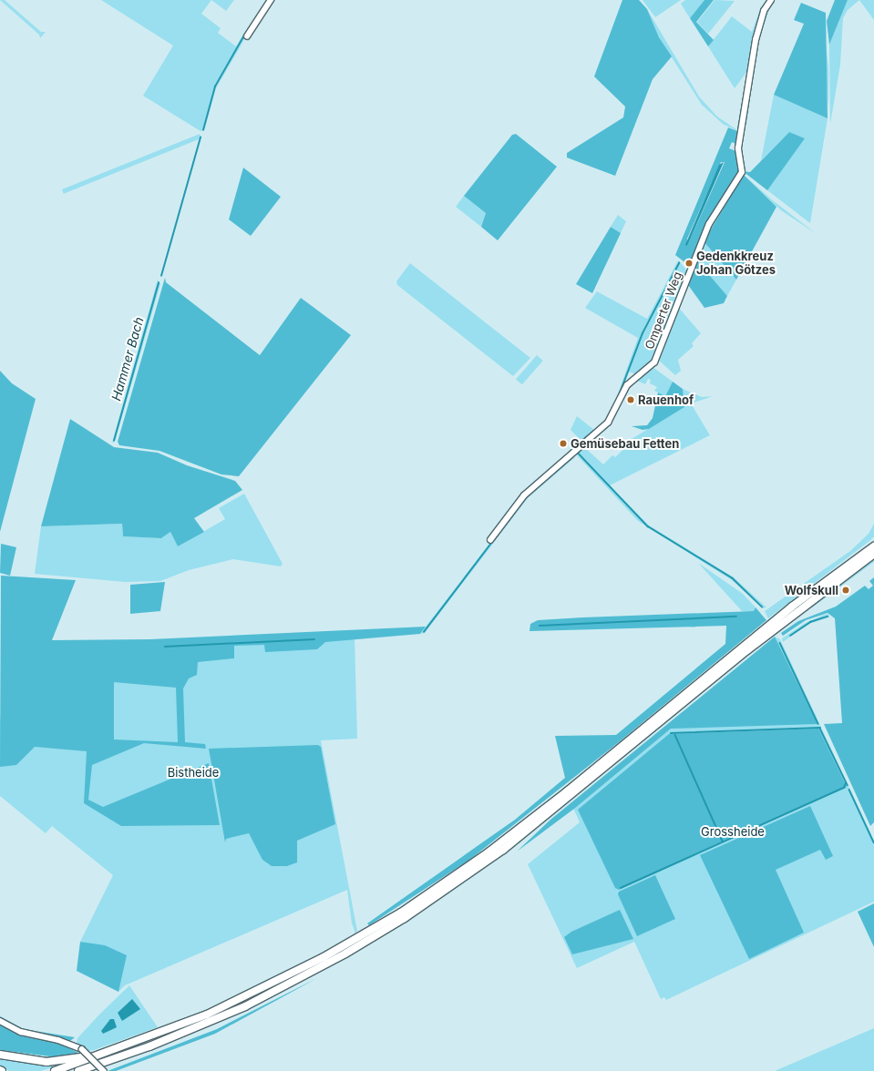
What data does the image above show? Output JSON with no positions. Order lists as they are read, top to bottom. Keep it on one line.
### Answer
{"streets":{"street":["Omperter Weg"]},"water":["Hammer Bach"],"parks":["Bistheide","Grossheide"],"places":["Gedenkkreuz Johan Götzes","Rauenhof","Gemüsebau Fetten","Wolfskull"]}
